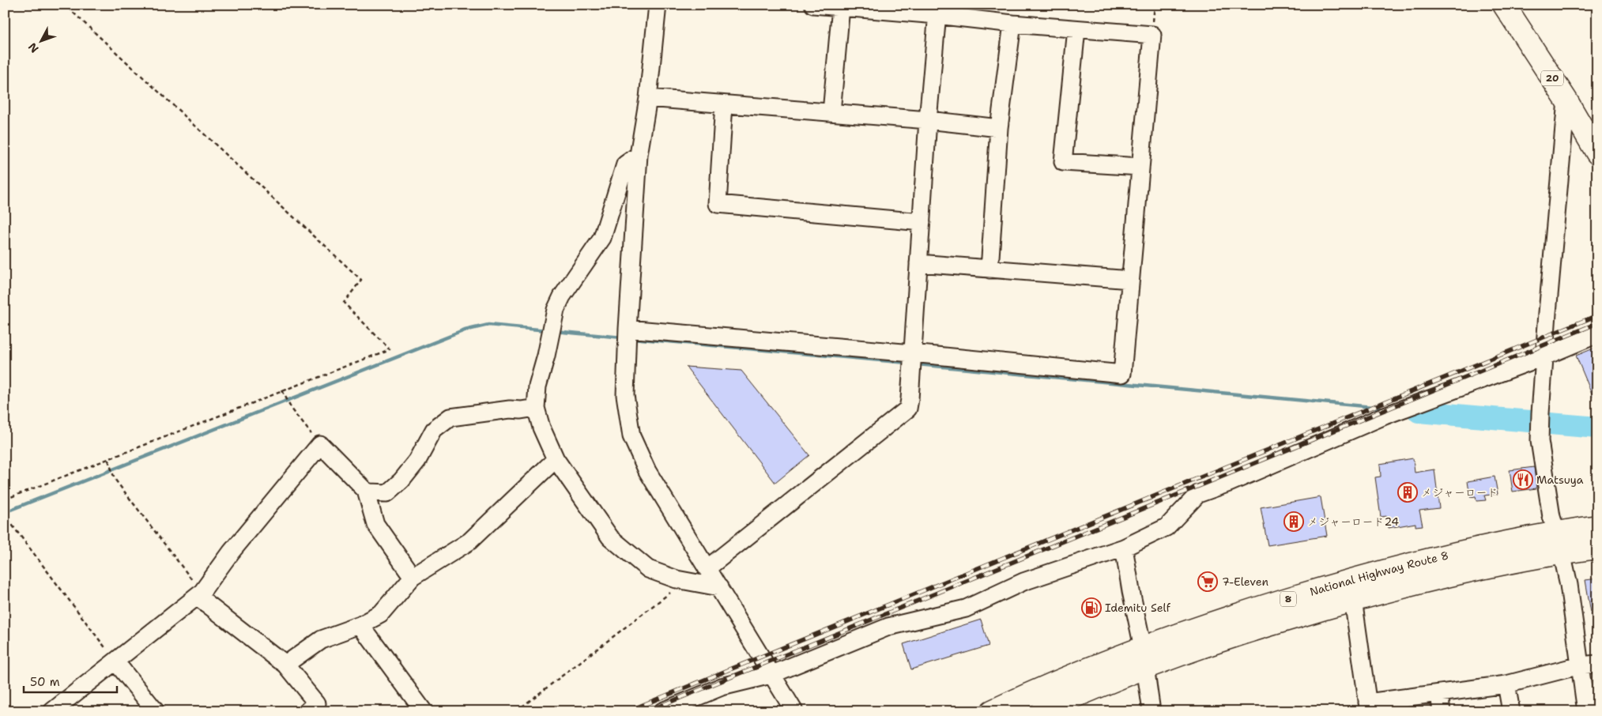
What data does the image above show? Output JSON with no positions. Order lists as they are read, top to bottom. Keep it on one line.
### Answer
{"streets":{"main road":["20","National Highway Route 8","8"]},"places":{"restaurant":["Matsuya"],"building":["メジャーロード","メジャーロード24"],"supermarket":["7-Eleven"],"fuel station":["Idemitu Self"]},"scale_bar":"50 m","north":"bottom left"}
